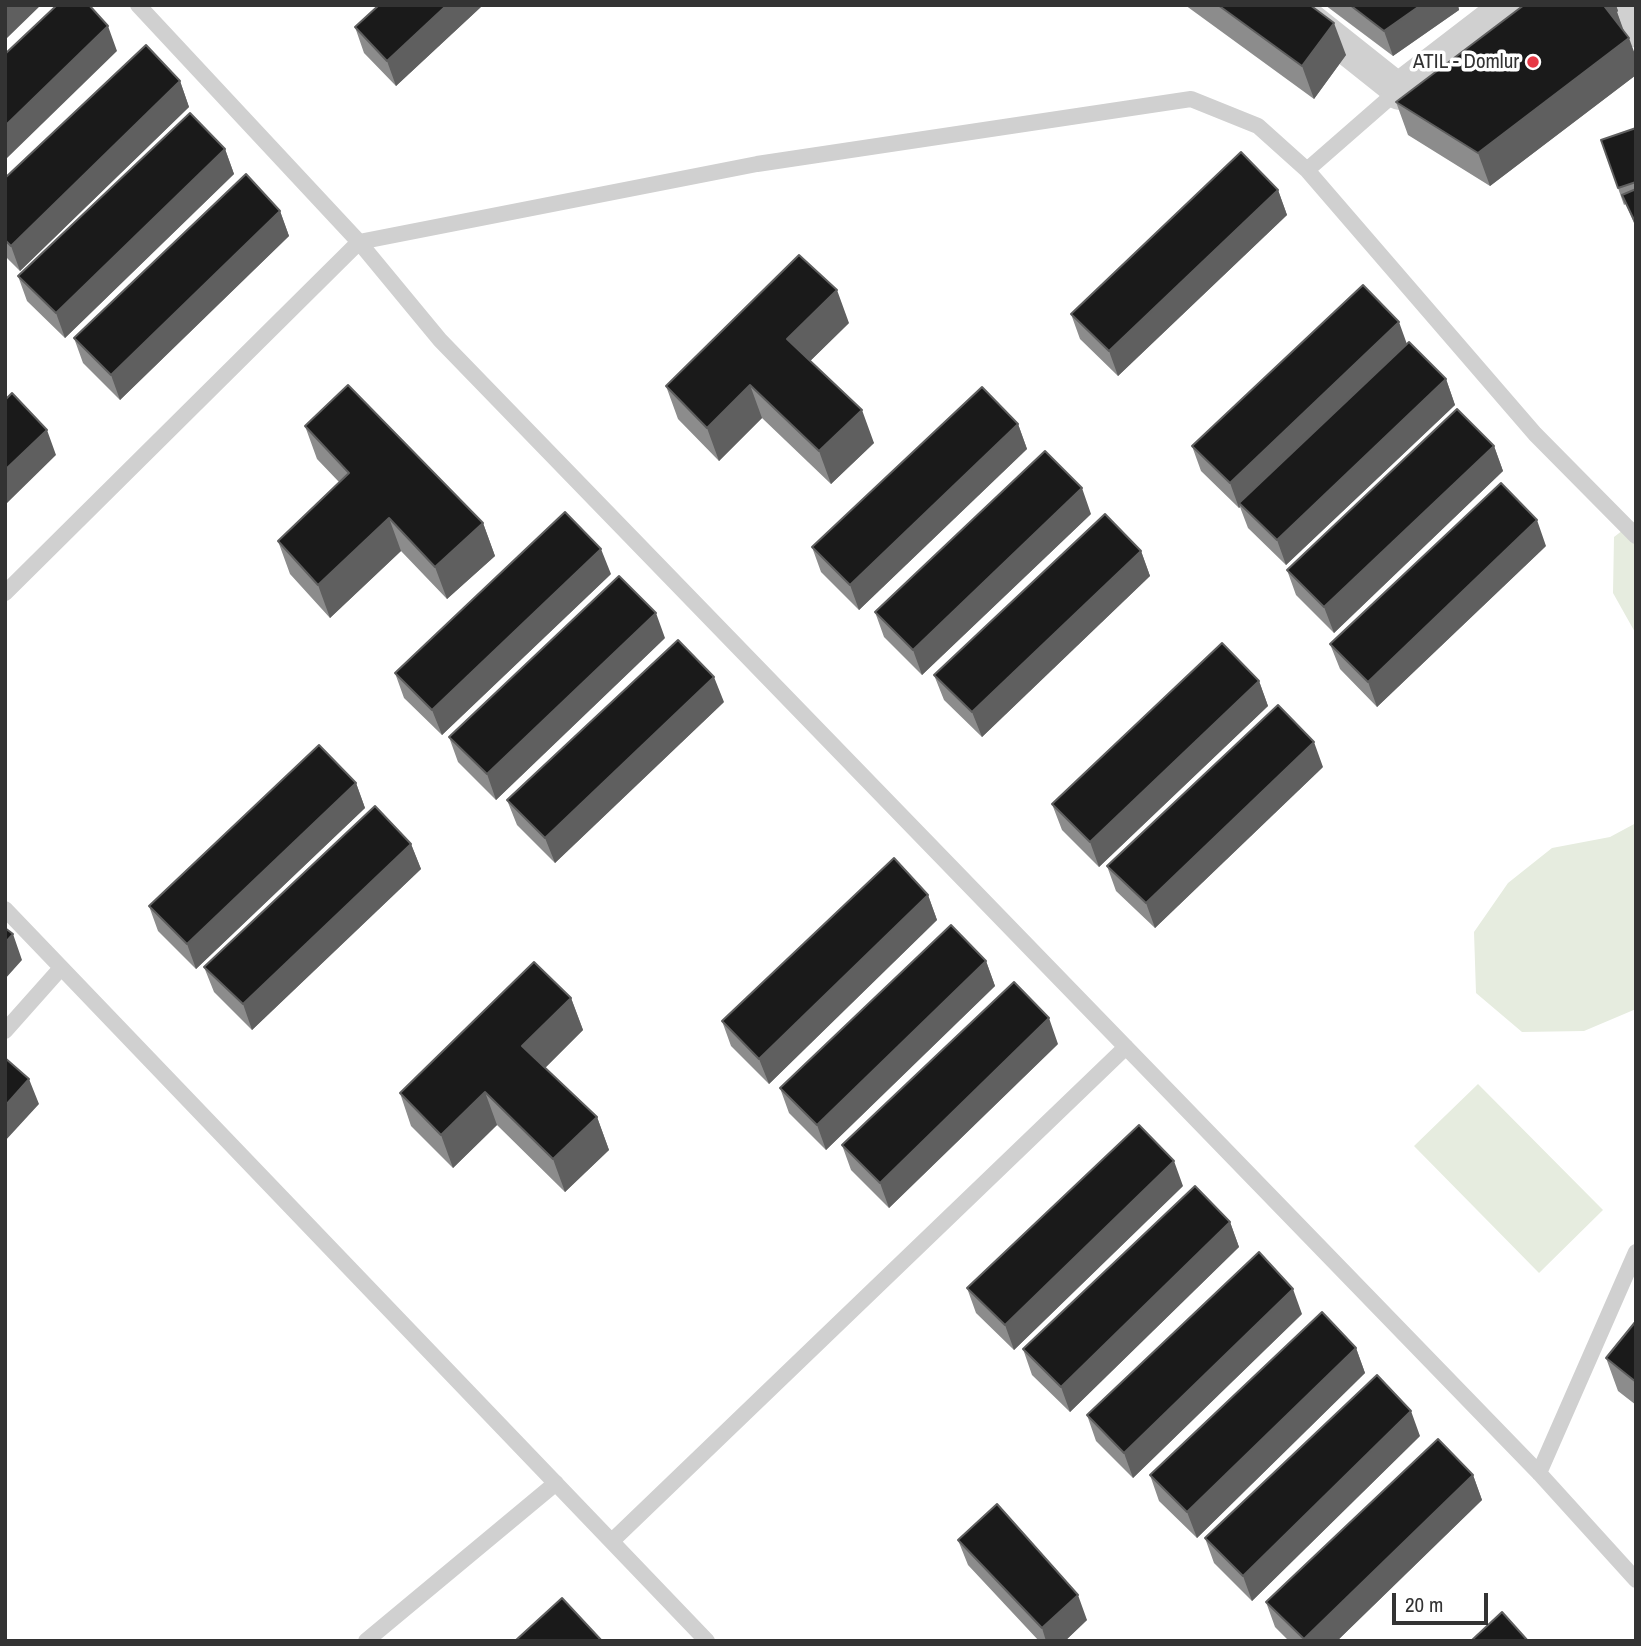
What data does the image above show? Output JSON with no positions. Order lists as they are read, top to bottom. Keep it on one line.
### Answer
{"places":["ATIL - Domlur"],"scale_bar":"20 m"}
